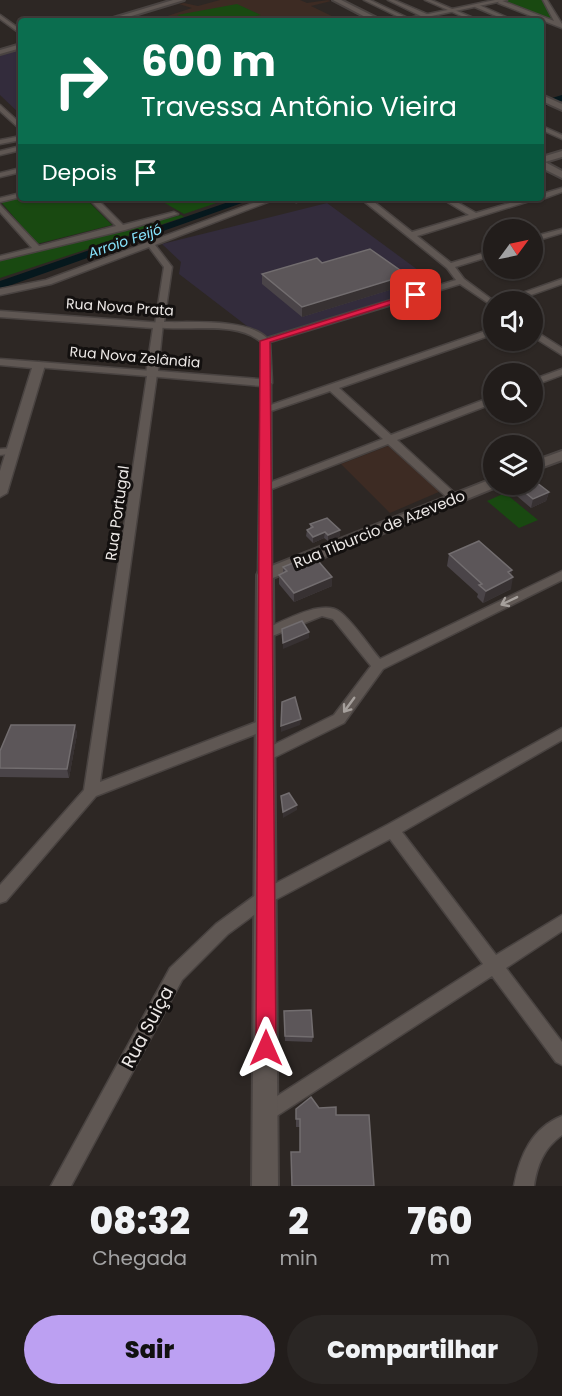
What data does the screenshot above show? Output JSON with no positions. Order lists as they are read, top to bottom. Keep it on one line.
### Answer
{"streets":{"main road":["Rua Tiburcio de Azevedo"],"street":["Rua Nova Prata","Rua Nova Zelândia","Rua Portugal","Rua Suiça"]},"crossings":[["Rua Nova Prata","Rua Portugal"],["Rua Nova Zelândia","Rua Portugal"]],"water":["Arroio Feijó"],"north":"top right","page":{"turn":["600 m","Travessa Antônio Vieira"],"then":"Depois","eta":["08:32","Chegada","2","min","760","m"],"buttons":["Sair","Compartilhar"]}}
